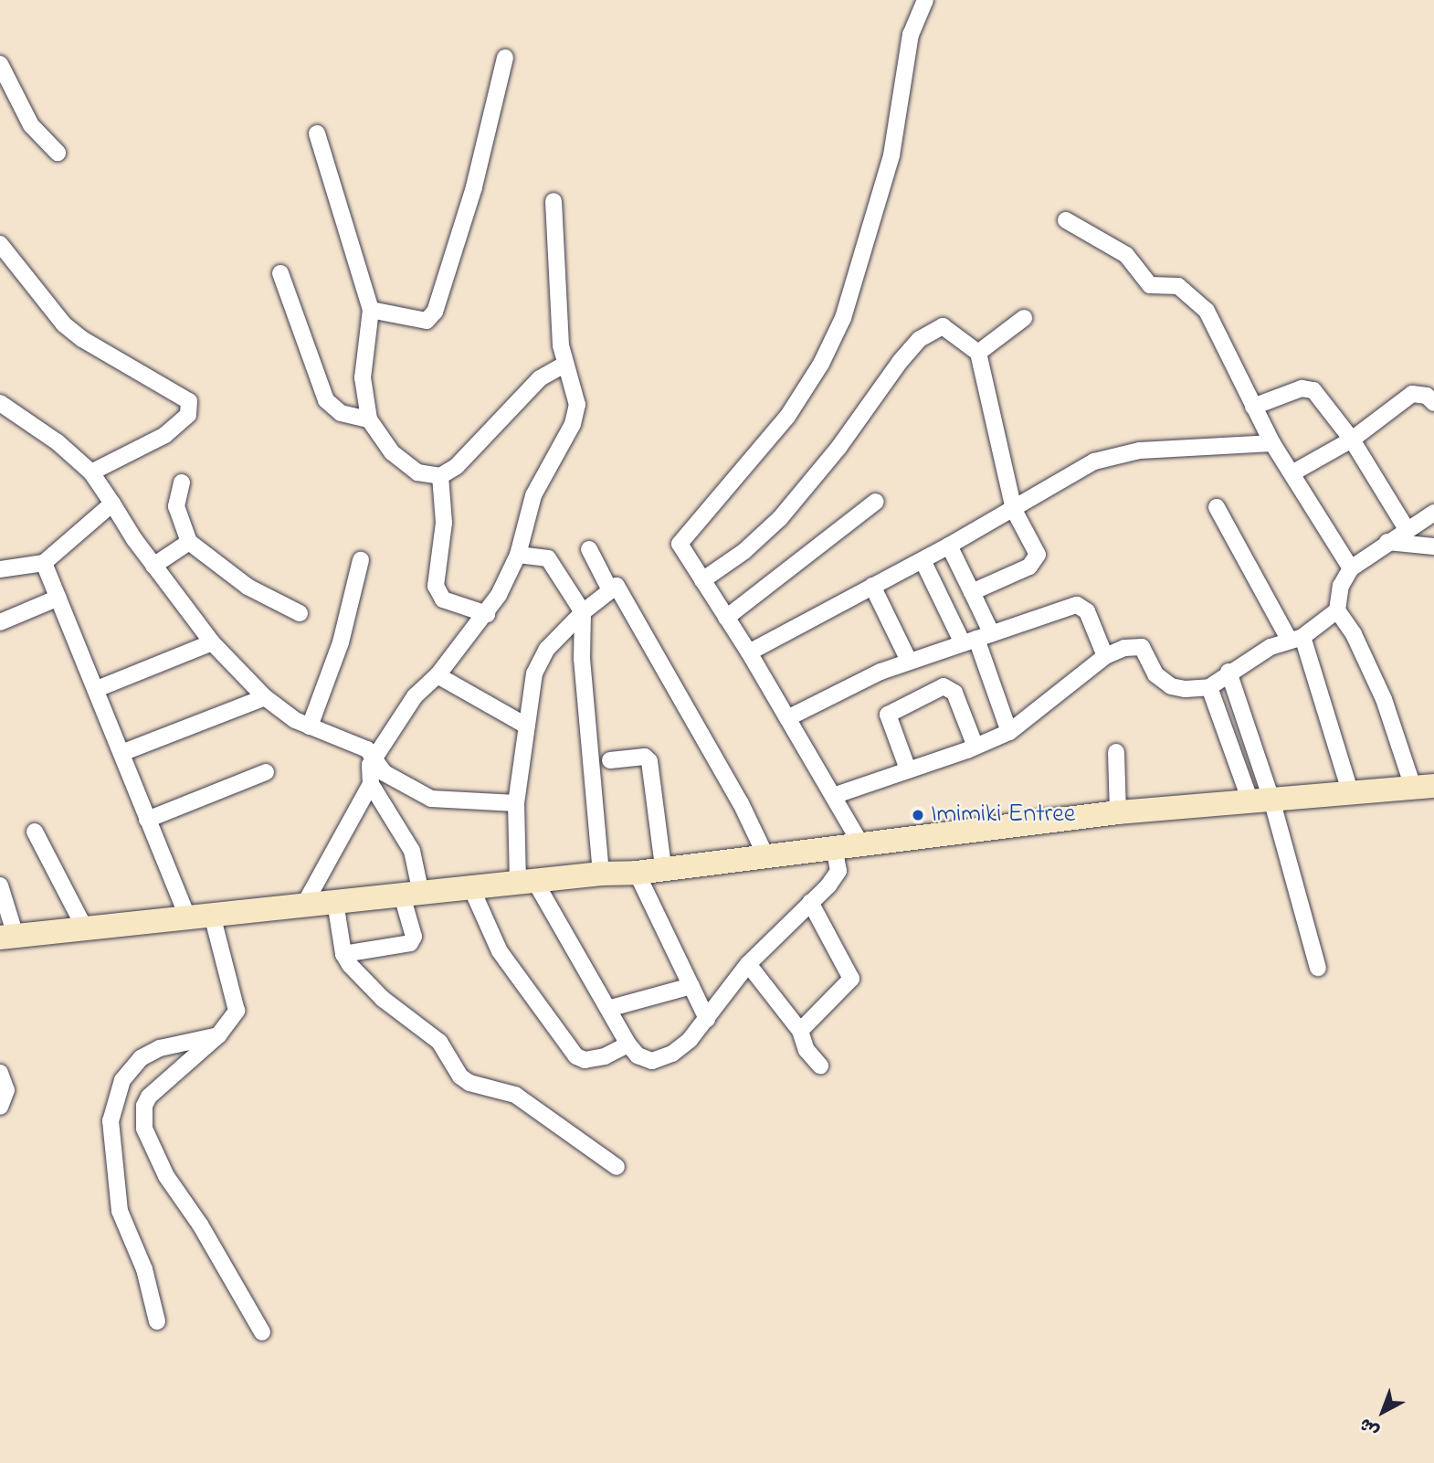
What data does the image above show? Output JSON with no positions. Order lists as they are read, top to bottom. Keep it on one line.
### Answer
{"places":["Imimiki Entree"],"north":"bottom left"}
